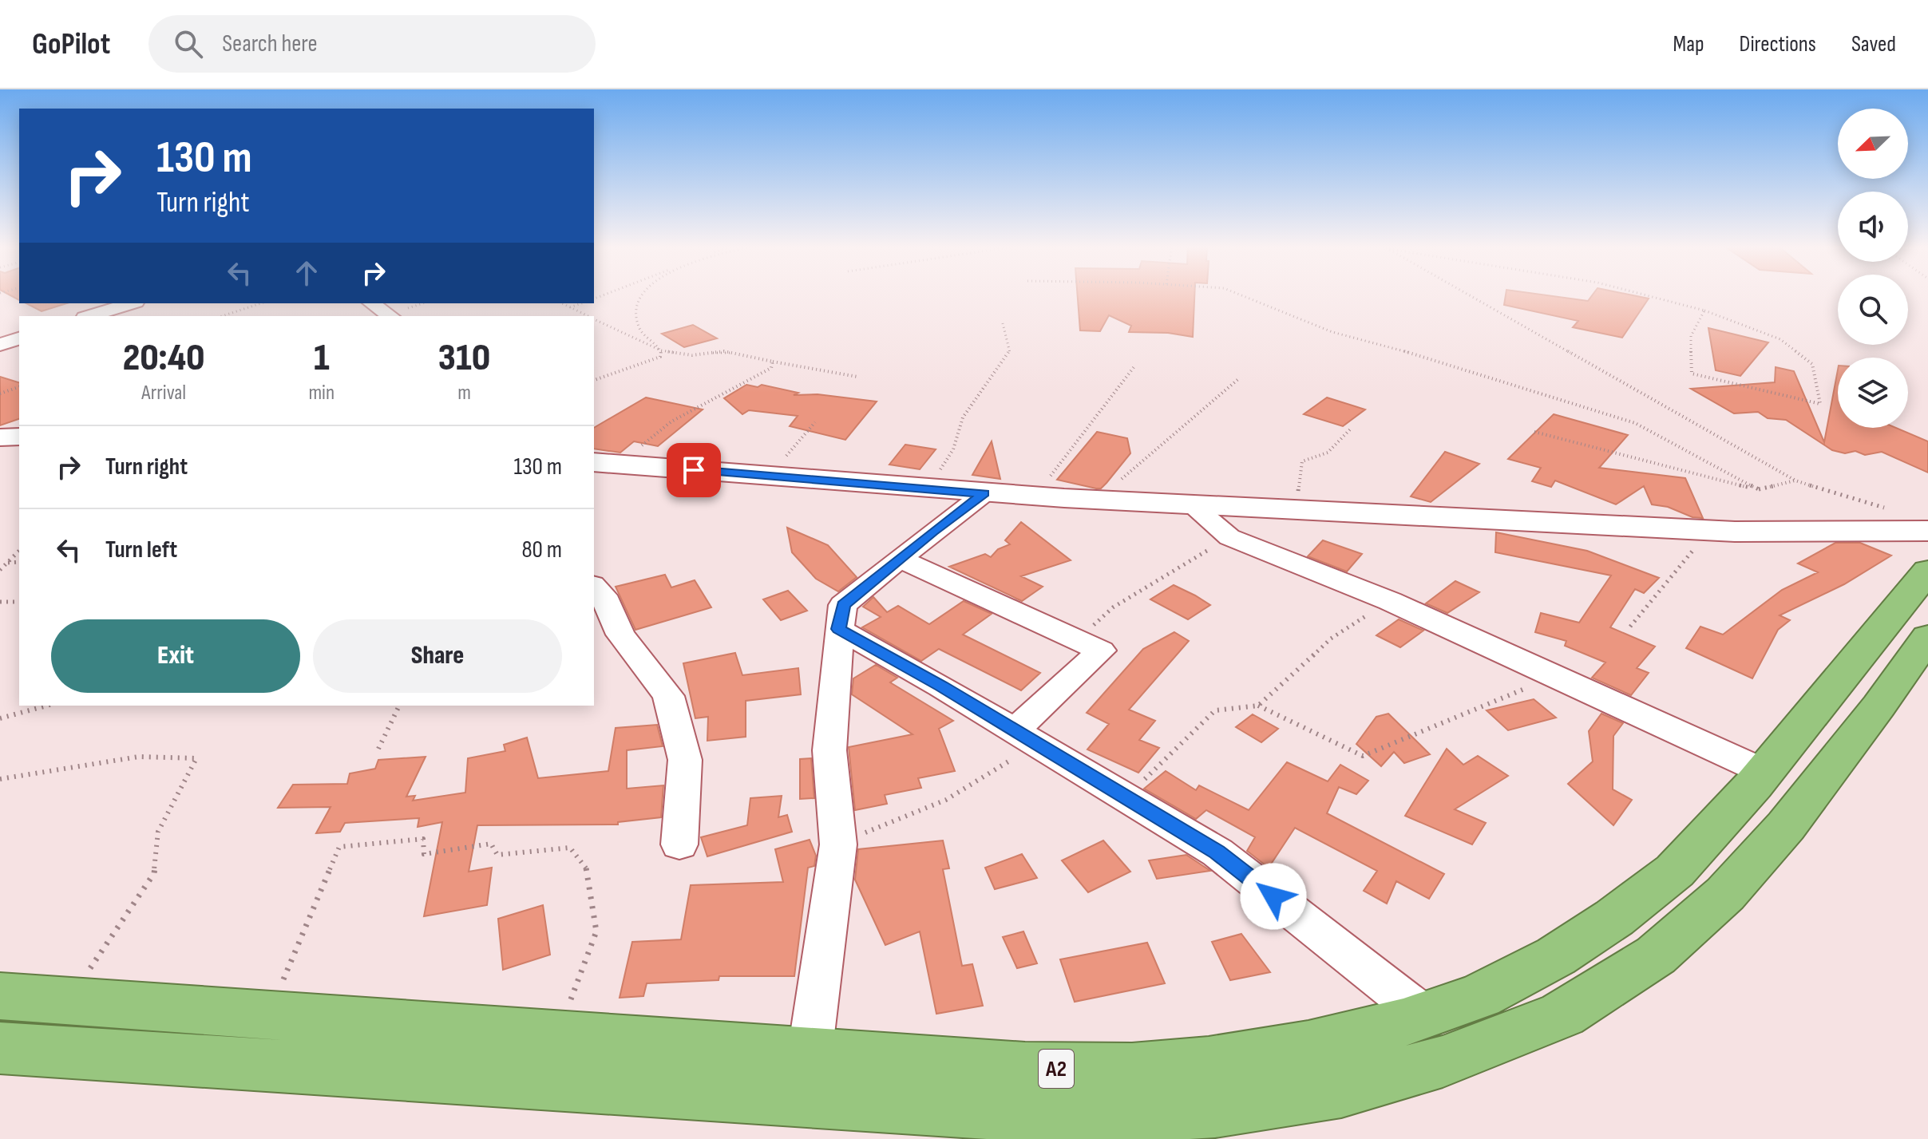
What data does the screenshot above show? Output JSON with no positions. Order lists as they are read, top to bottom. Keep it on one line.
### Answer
{"streets":{"highway":["A2"]},"north":"bottom left","page":{"header":"GoPilot","search":"Search here","nav":["Map","Directions","Saved"],"turn":["130 m","Turn right"],"eta":["20:40","Arrival","1","min","310","m"],"list":[{"name":"Turn right","value":"130 m"},{"name":"Turn left","value":"80 m"}],"buttons":["Exit","Share"]}}
